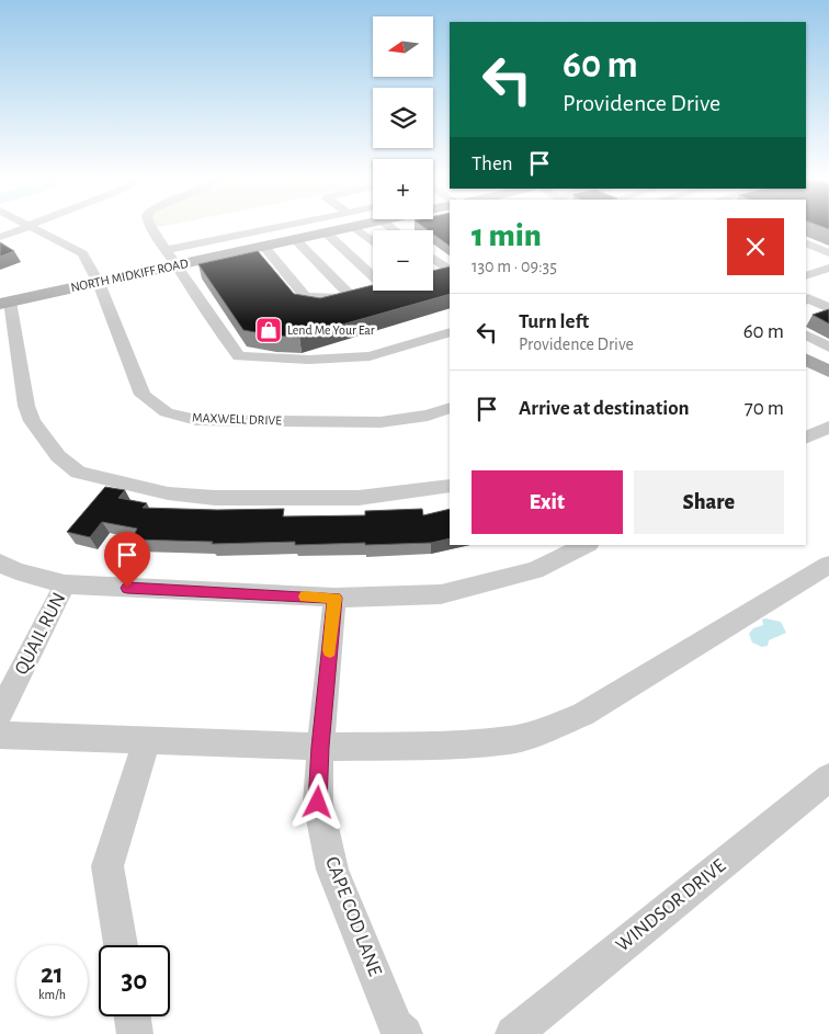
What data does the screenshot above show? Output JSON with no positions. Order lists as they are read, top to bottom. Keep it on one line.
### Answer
{"streets":{"main road":["NORTH MIDKIFF ROAD"],"street":["MAXWELL DRIVE","QUAIL RUN","WINDSOR DRIVE","CAPE COD LANE"]},"crossings":[["NORTH MIDKIFF ROAD","MAXWELL DRIVE"]],"places":{"shop":["Lend Me Your Ear"]},"north":"left","page":{"map_buttons":["+","−"],"turn":["60 m","Providence Drive"],"then":"Then","heading":["1 min","130 m · 09:35"],"list":[{"name":"Turn left","note":"Providence Drive","value":"60 m"},{"name":"Arrive at destination","value":"70 m"}],"buttons":["Exit","Share"],"speed":"21 km/h","limit":"30"}}
